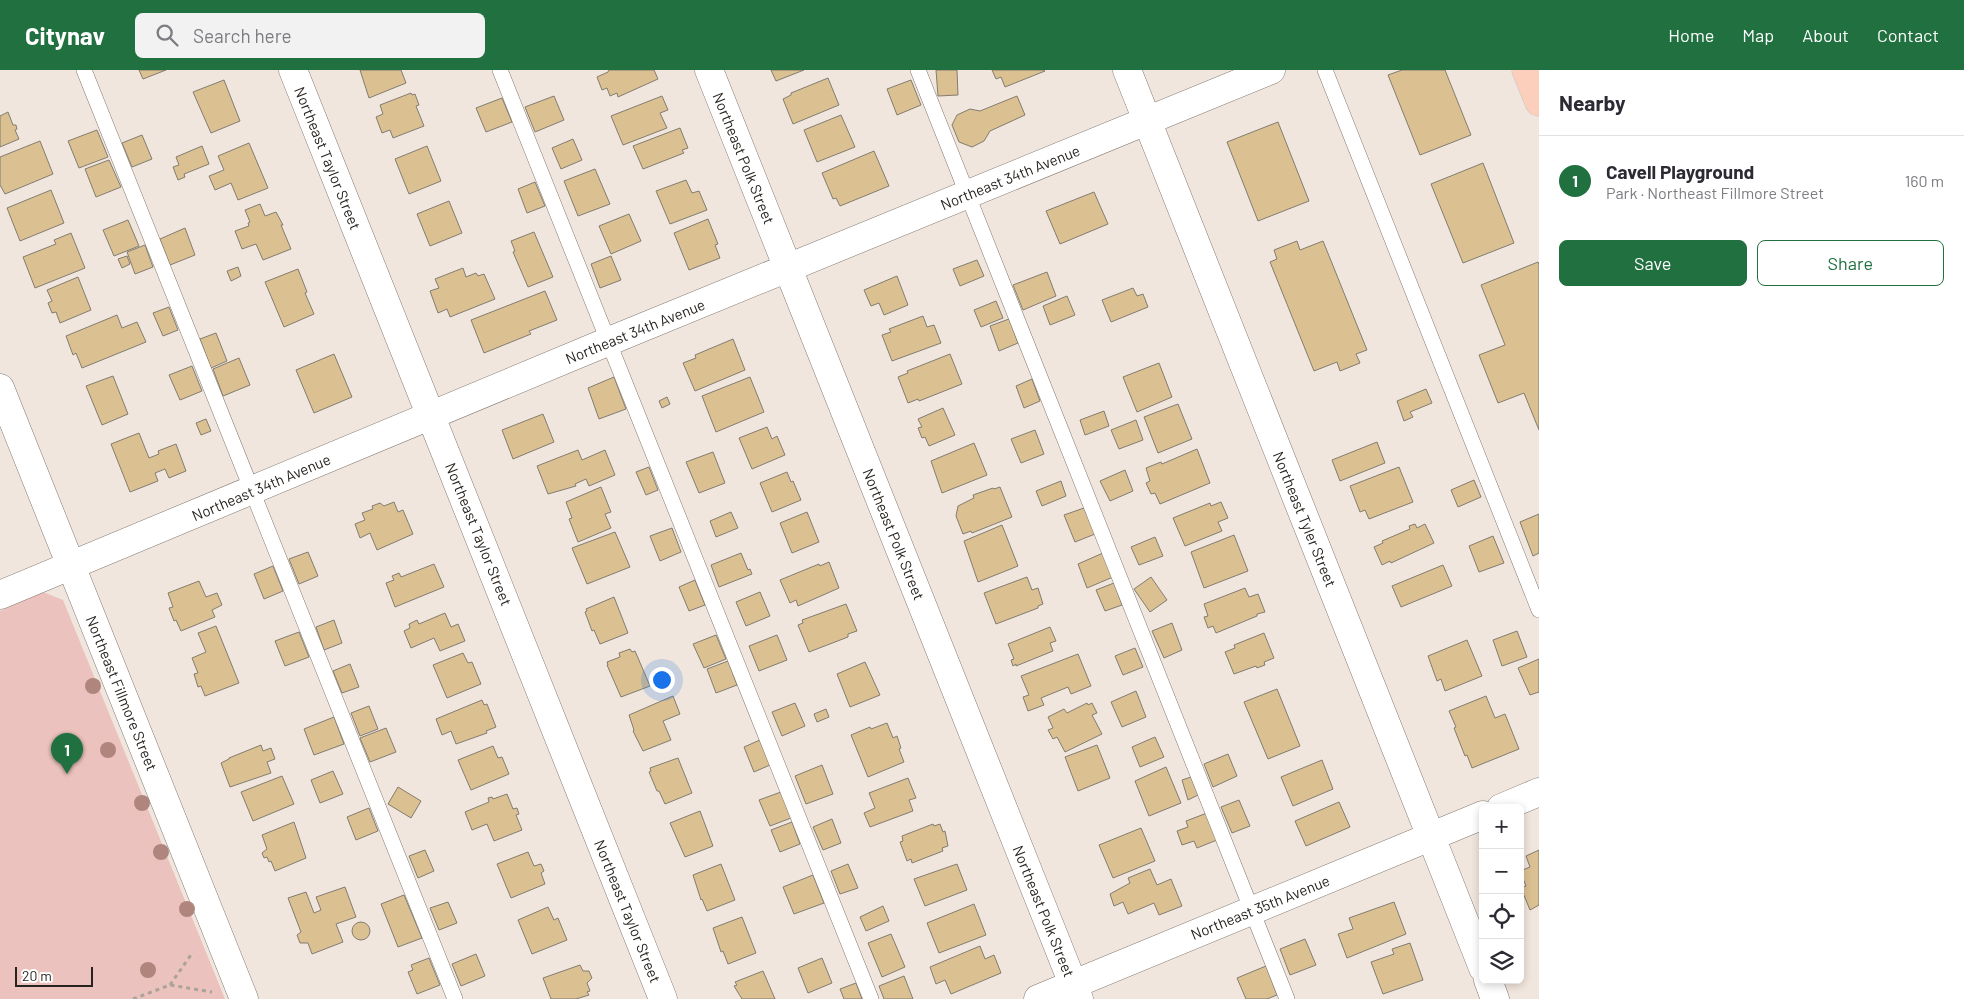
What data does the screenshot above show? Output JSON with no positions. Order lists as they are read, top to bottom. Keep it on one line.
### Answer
{"streets":{"street":["Northeast Taylor Street","Northeast Polk Street","Northeast 34th Avenue","Northeast Tyler Street","Northeast Fillmore Street","Northeast 35th Avenue"]},"crossings":[["Northeast Taylor Street","Northeast 34th Avenue"],["Northeast Polk Street","Northeast 34th Avenue"],["Northeast Polk Street","Northeast 35th Avenue"],["Northeast 34th Avenue","Northeast Tyler Street"],["Northeast 34th Avenue","Northeast Fillmore Street"],["Northeast Tyler Street","Northeast 35th Avenue"]],"scale_bar":"20 m","page":{"header":"Citynav","search":"Search here","nav":["Home","Map","About","Contact"],"heading":"Nearby","list":[{"mark":"1","name":"Cavell Playground","note":"Park · Northeast Fillmore Street","value":"160 m"}],"buttons":["Save","Share"],"pins":"1","map_buttons":["+","−"],"scale":"20 m"}}
